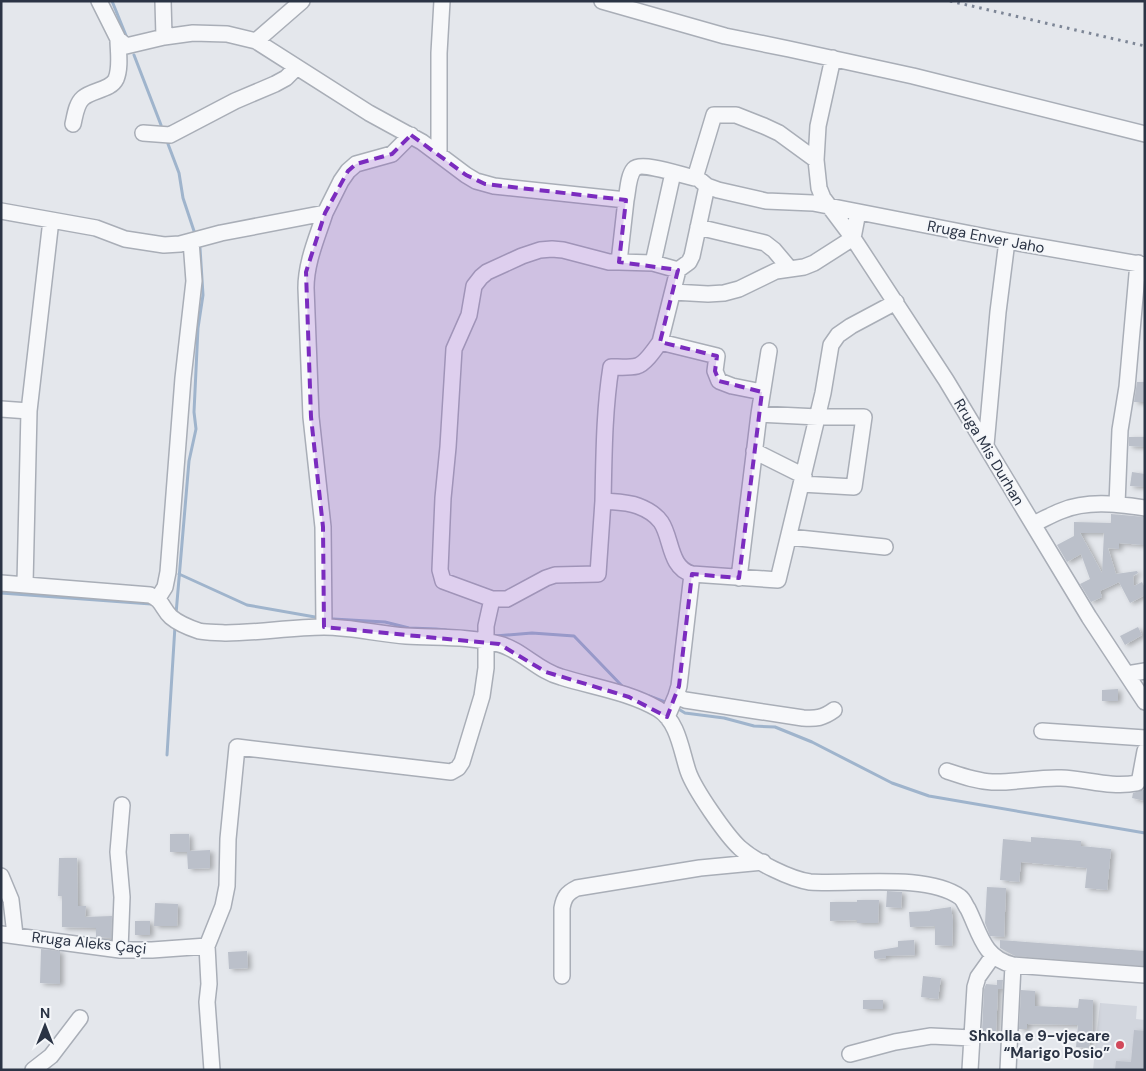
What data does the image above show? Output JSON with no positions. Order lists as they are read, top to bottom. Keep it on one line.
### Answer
{"streets":{"street":["Rruga Enver Jaho","Rruga Mis Durhan","Rruga Aleks Çaçi"]},"crossings":[["Rruga Enver Jaho","Rruga Mis Durhan"]],"places":["Shkolla e 9-vjecare “Marigo Posio”"],"north":"top"}
